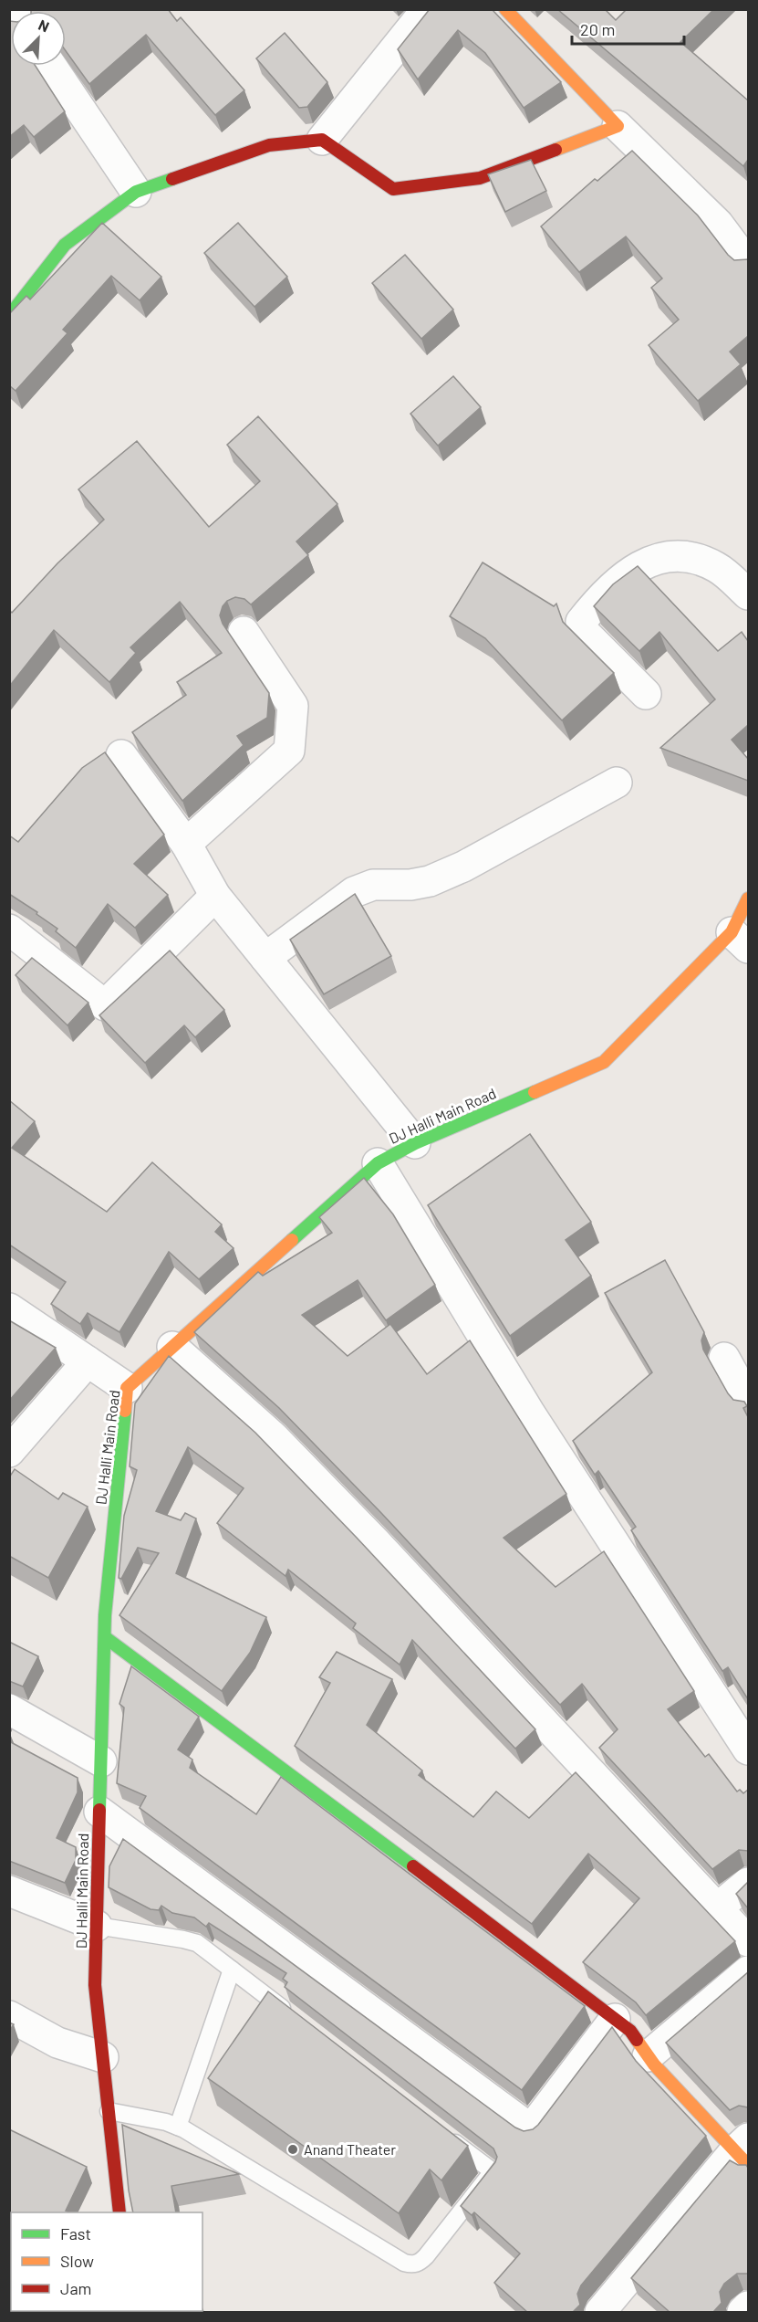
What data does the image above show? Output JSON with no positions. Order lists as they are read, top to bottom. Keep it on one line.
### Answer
{"streets":{"street":["DJ Halli Main Road"]},"places":["Anand Theater"],"legend":["Fast","Slow","Jam"],"scale_bar":"20 m","north":"top right"}
